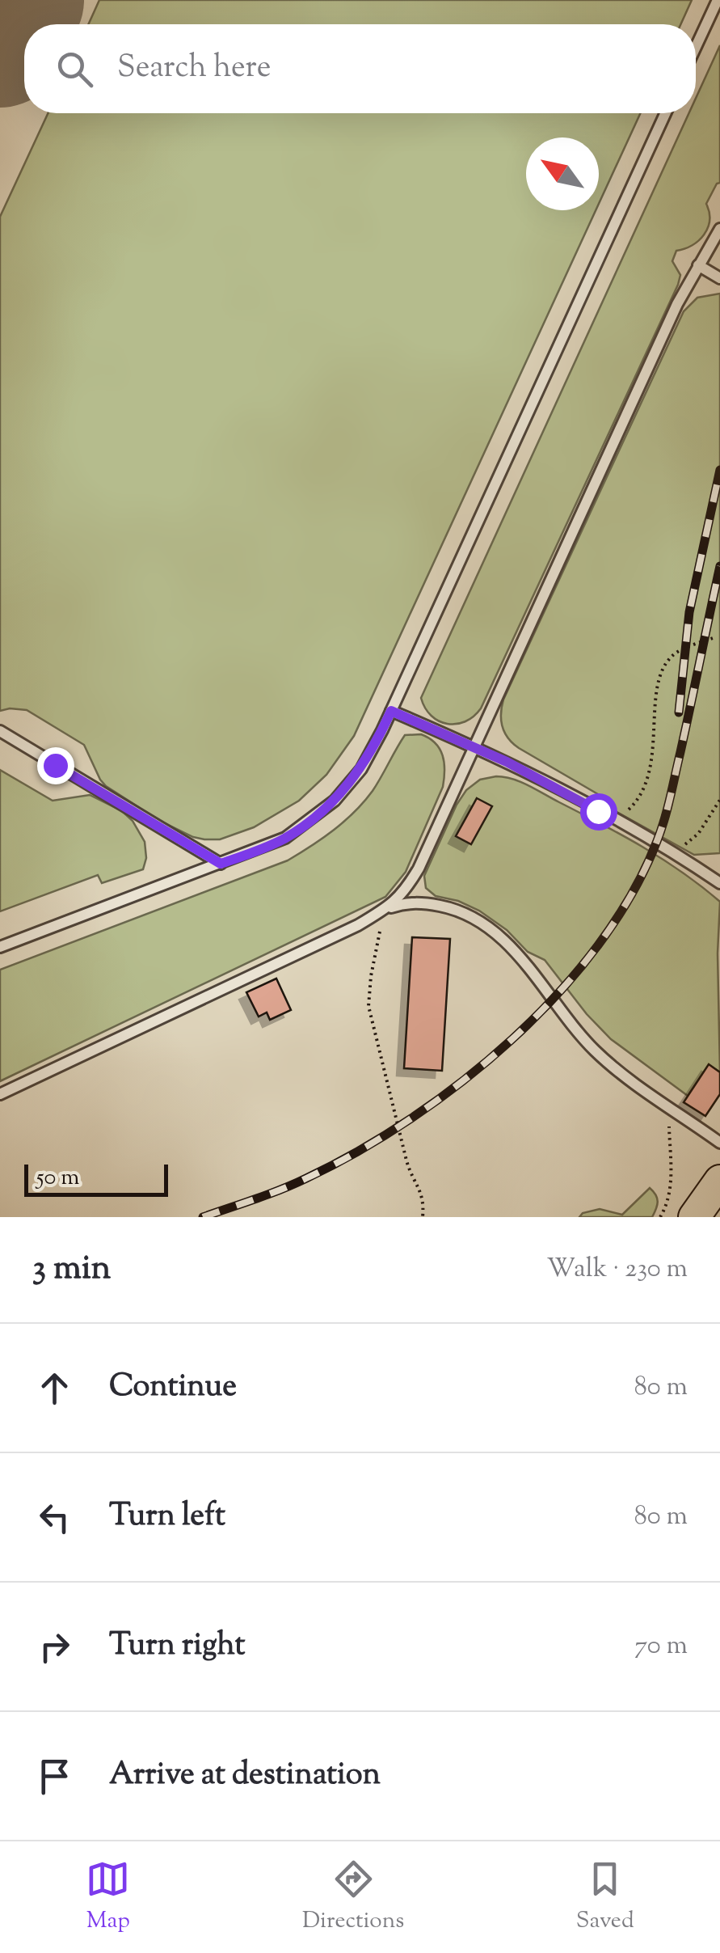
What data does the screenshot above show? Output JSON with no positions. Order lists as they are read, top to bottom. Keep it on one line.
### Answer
{"scale_bar":"50 m","north":"top left","page":{"search":"Search here","scale":"50 m","heading":["3 min","Walk · 230 m"],"list":[["Continue","80 m"],["Turn left","80 m"],["Turn right","70 m"],"Arrive at destination"],"nav":["Map","Directions","Saved"]}}
